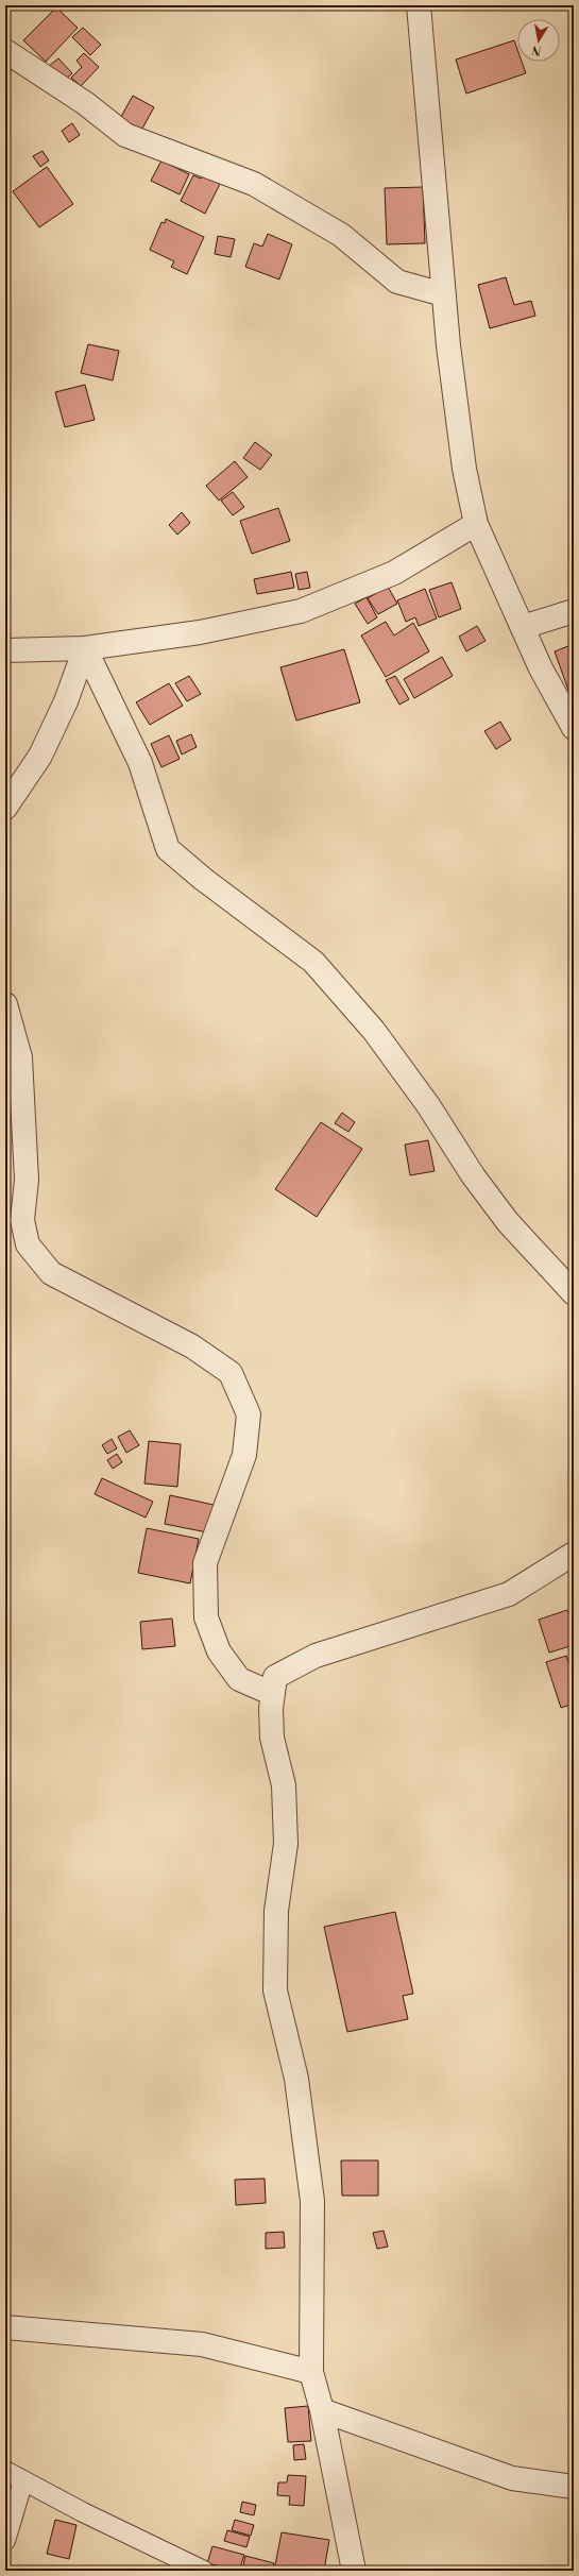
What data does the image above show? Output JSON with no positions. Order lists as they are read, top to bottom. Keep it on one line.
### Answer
{"north":"bottom"}
